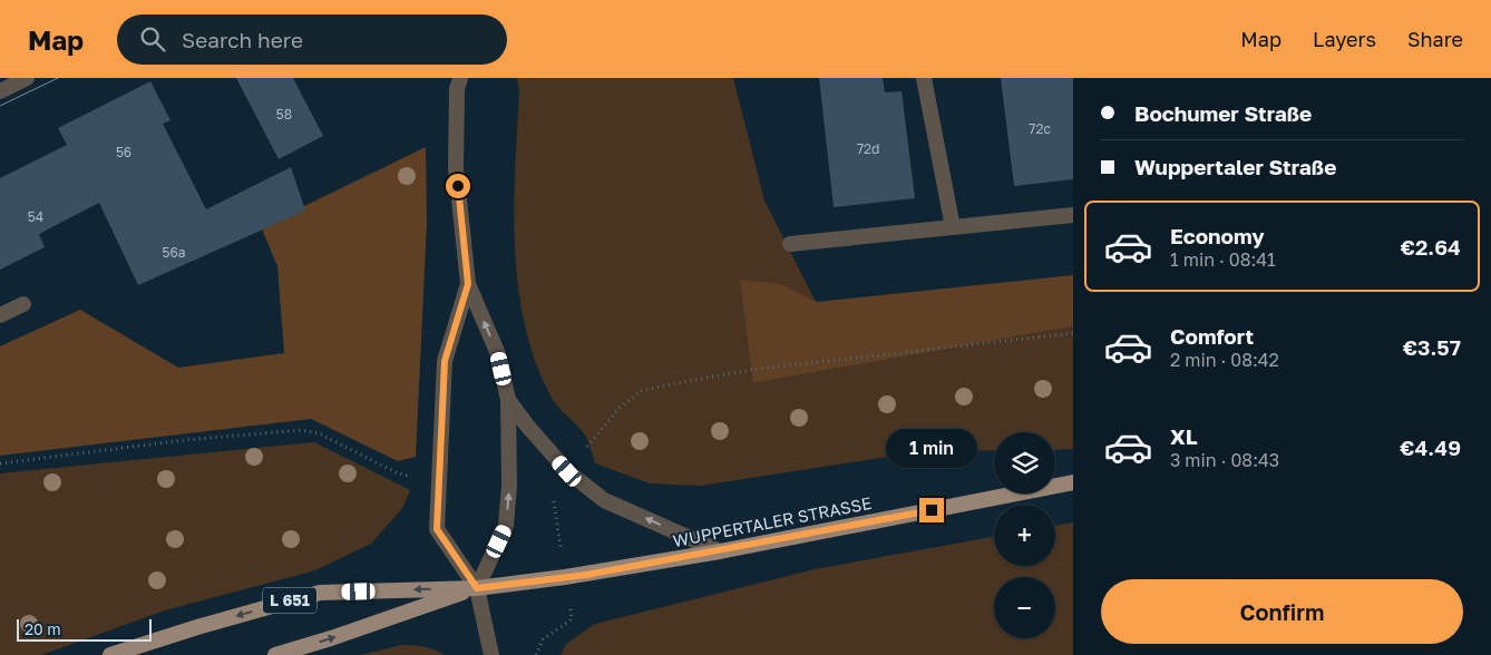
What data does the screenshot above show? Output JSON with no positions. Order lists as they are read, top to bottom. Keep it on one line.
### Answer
{"streets":{"main road":["WUPPERTALER STRASSE","L 651"]},"crossings":[["WUPPERTALER STRASSE","L 651"]],"house_numbers":["58","72c","72d","56","54","56a"],"scale_bar":"20 m","page":{"header":"Map","search":"Search here","nav":["Map","Layers","Share"],"banner":["Bochumer Straße","Wuppertaler Straße"],"list":[{"name":"Economy","note":"1 min · 08:41","value":"€2.64"},{"name":"Comfort","note":"2 min · 08:42","value":"€3.57"},{"name":"XL","note":"3 min · 08:43","value":"€4.49"}],"bubble":"1 min","map_buttons":["+","−"],"buttons":"Confirm","scale":"20 m"}}
